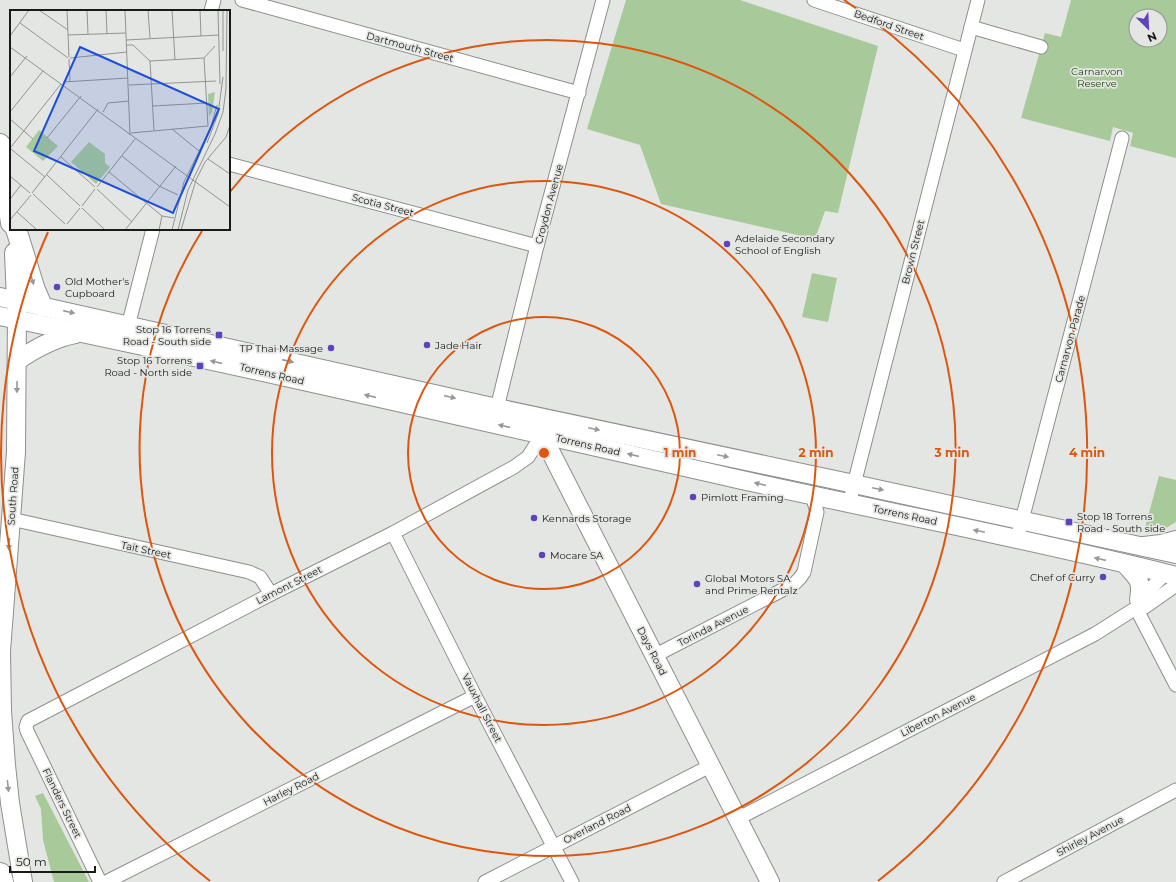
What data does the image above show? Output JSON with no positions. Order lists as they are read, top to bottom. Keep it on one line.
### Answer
{"streets":{"main road":["Torrens Road","South Road","Days Road"],"street":["Bedford Street","Dartmouth Street","Croydon Avenue","Scotia Street","Brown Street","Carnarvon Parade","Tait Street","Lamont Street","Torinda Avenue","Vauxhall Street","Liberton Avenue","Harley Road","Flanders Street","Overland Road","Shirley Avenue"]},"crossings":[["Bedford Street","Brown Street"],["Dartmouth Street","Croydon Avenue"],["Croydon Avenue","Scotia Street"],["Croydon Avenue","Torrens Road"],["Brown Street","Torrens Road"],["Carnarvon Parade","Torrens Road"],["Torrens Road","South Road"],["Torrens Road","Lamont Street"],["Torrens Road","Torinda Avenue"],["Torrens Road","Days Road"],["Torrens Road","Liberton Avenue"],["South Road","Tait Street"],["Tait Street","Lamont Street"],["Lamont Street","Days Road"],["Lamont Street","Vauxhall Street"],["Lamont Street","Flanders Street"],["Torinda Avenue","Days Road"],["Days Road","Liberton Avenue"],["Days Road","Overland Road"],["Vauxhall Street","Harley Road"],["Vauxhall Street","Overland Road"]],"one_way":["South Road"],"parks":["Carnarvon Reserve"],"places":{"other":["Adelaide Secondary School of English","Old Mother's Cupboard","Jade Hair","TP Thai Massage","Pimlott Framing","Kennards Storage","Mocare SA","Chef of Curry","Global Motors SA and Prime Rentalz"],"transit":["Stop 16 Torrens Road - South side","Stop 16 Torrens Road - North side","Stop 18 Torrens Road - South side"]},"scale_bar":"50 m","north":"bottom right","rings":["1 min","2 min","3 min","4 min"]}
